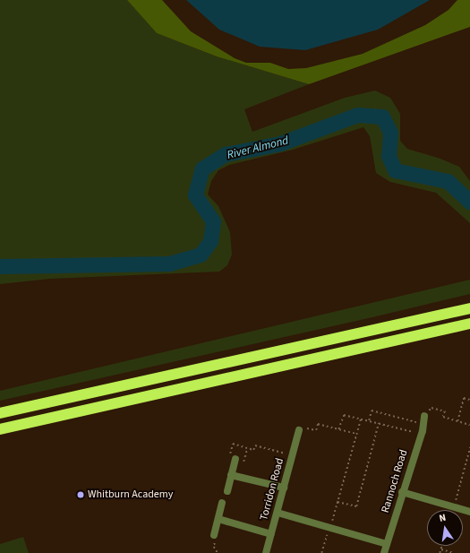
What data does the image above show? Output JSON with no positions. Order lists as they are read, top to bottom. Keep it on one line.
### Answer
{"streets":{"street":["Rannoch Road","Torridon Road"]},"water":["River Almond"],"places":["Whitburn Academy"],"north":"top"}
